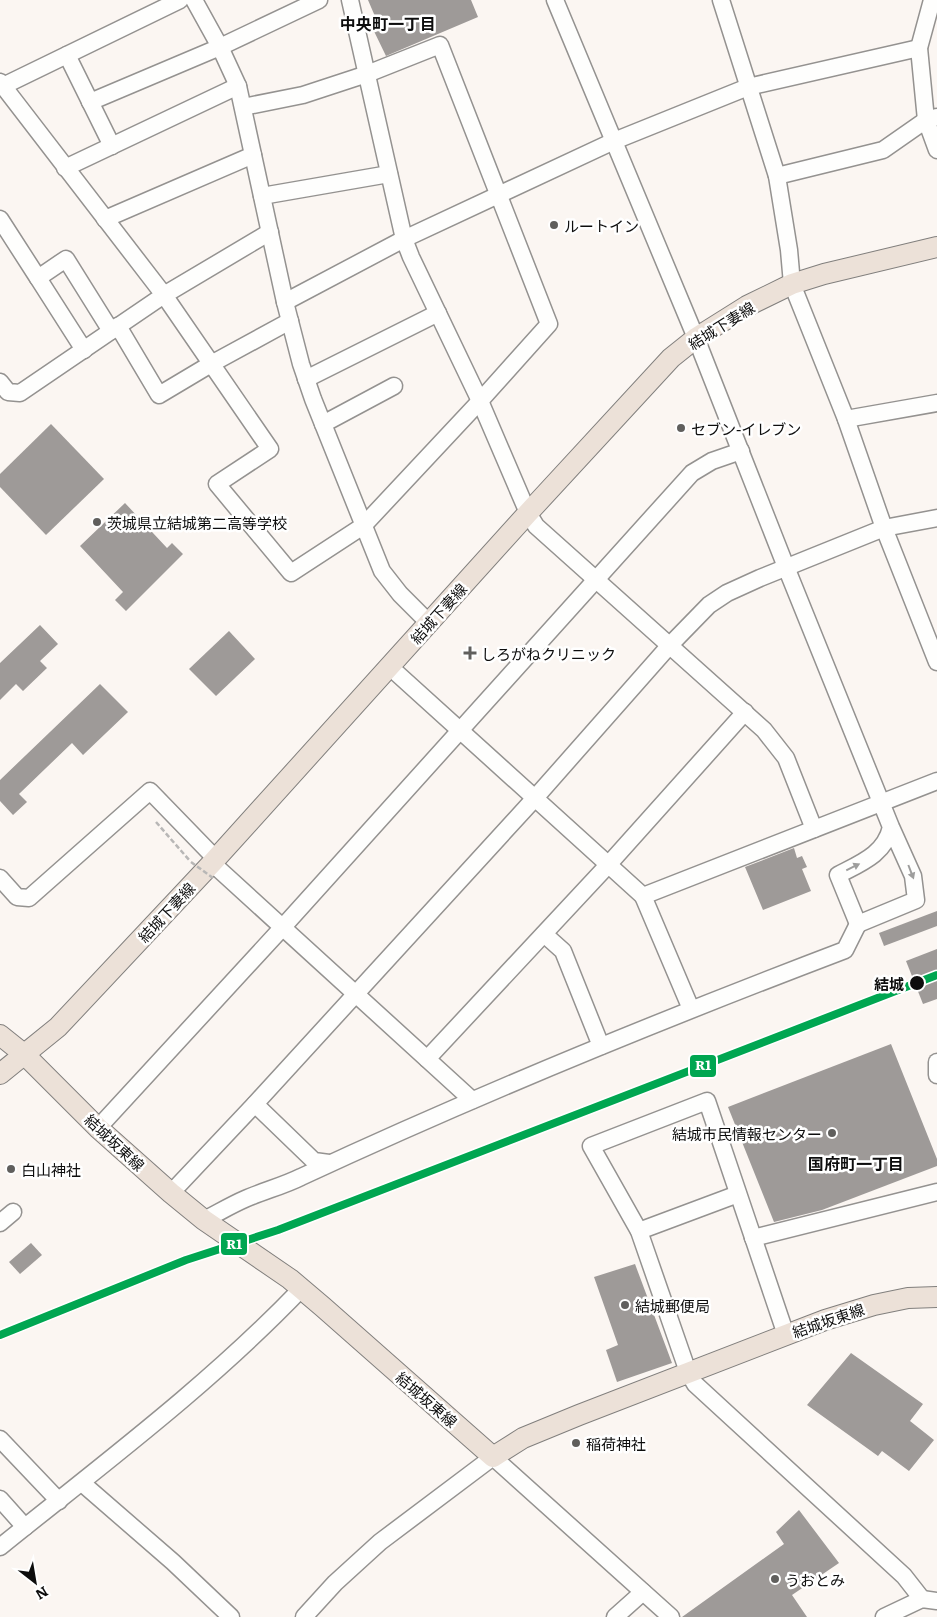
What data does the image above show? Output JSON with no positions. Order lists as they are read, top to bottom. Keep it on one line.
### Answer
{"streets":{"main road":["結城下妻線","結城坂東線"]},"crossings":[["結城下妻線","結城坂東線"]],"districts":["中央町一丁目","国府町一丁目"],"places":{"other":["ルートイン","セブン-イレブン","茨城県立結城第二高等学校","結城","結城市民情報センター","白山神社","結城郵便局","稲荷神社","うおとみ"],"health":["しろがねクリニック"]},"lines":["transit line R1"],"north":"bottom right"}
